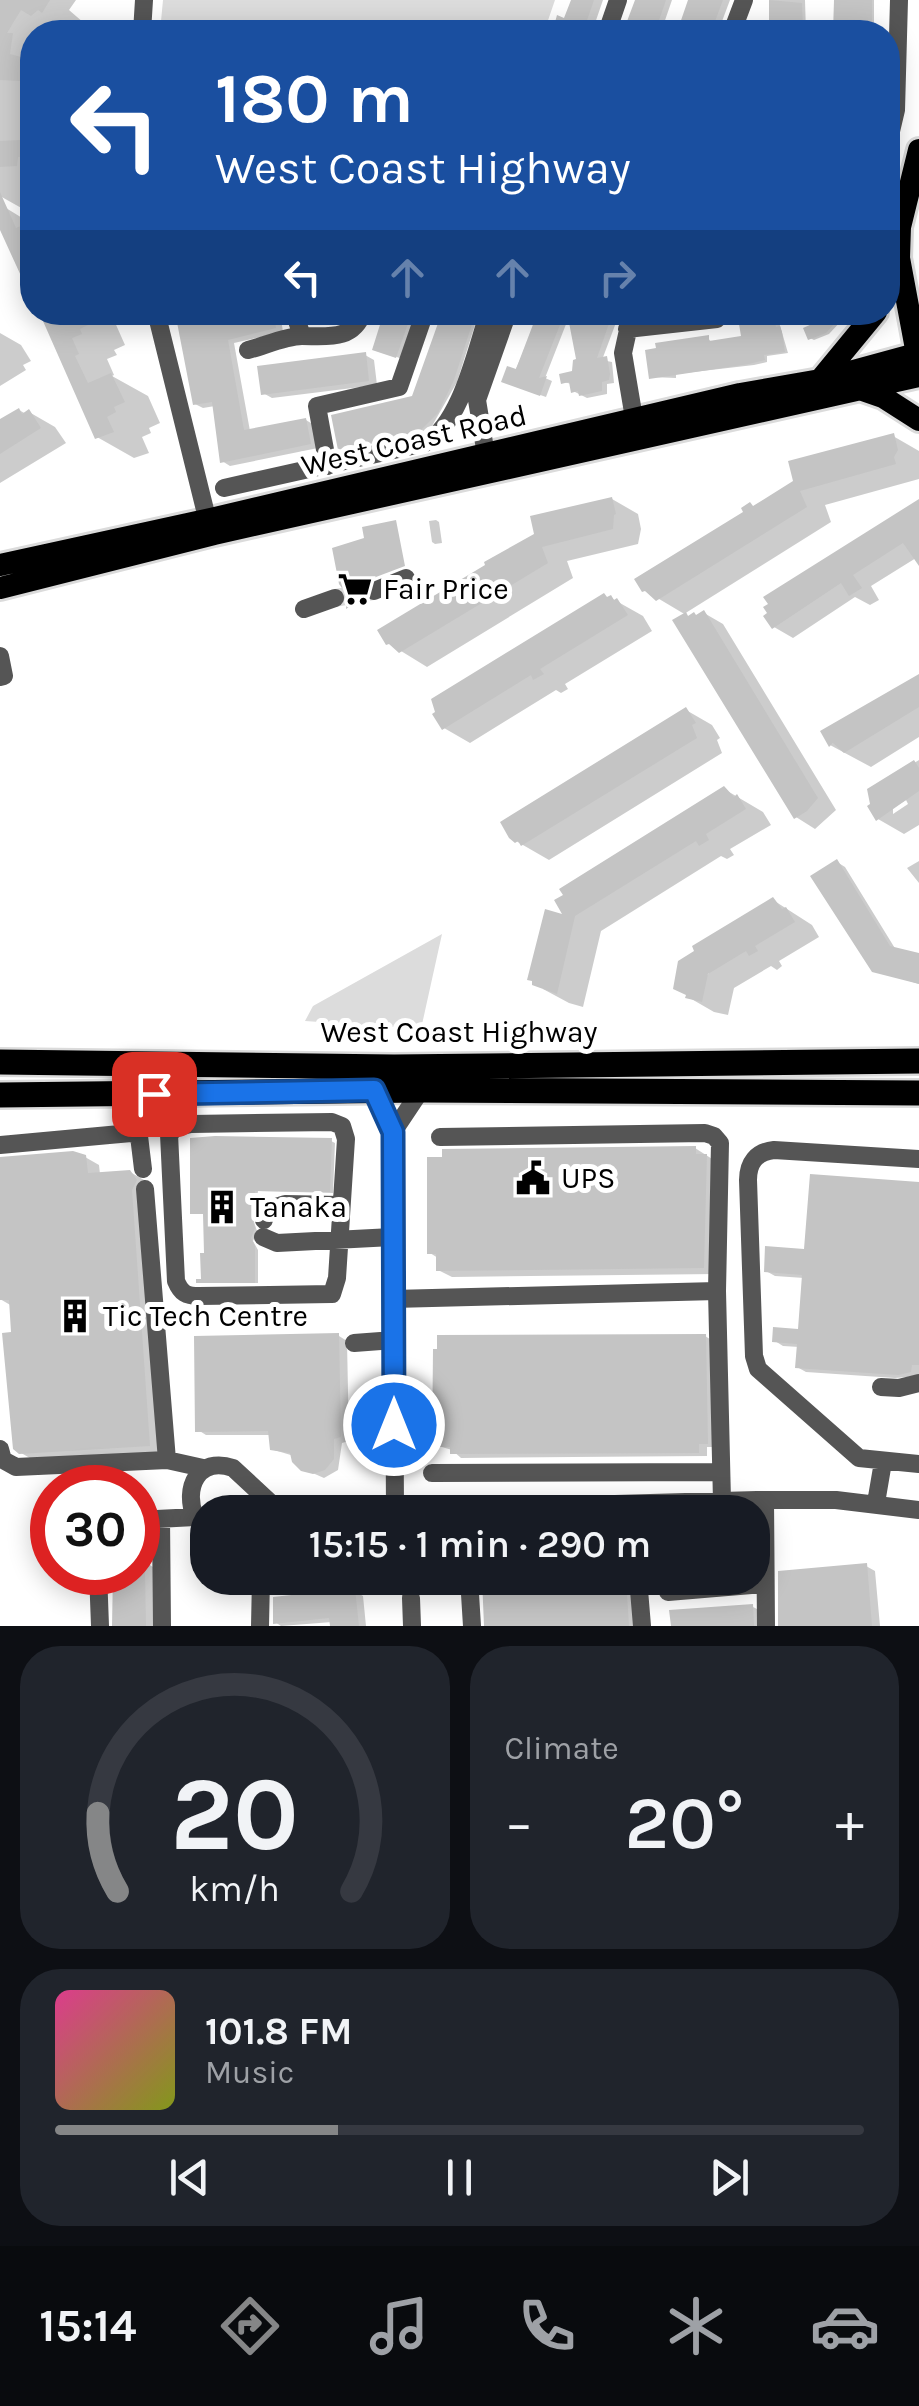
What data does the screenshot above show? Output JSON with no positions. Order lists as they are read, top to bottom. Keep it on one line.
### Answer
{"streets":{"highway":["West Coast Highway"],"main road":["West Coast Road"]},"places":{"supermarket":["Fair Price"],"public building":["UPS"],"building":["Tanaka","Tic Tech Centre"]},"page":{"turn":["180 m","West Coast Highway"],"limit":"30","trip":"15:15 · 1 min · 290 m","tile":"Climate","heat":["−","20°","+"],"song":["101.8 FM","Music"],"tabs":"15:14","gauge":["20","km/h"]}}
